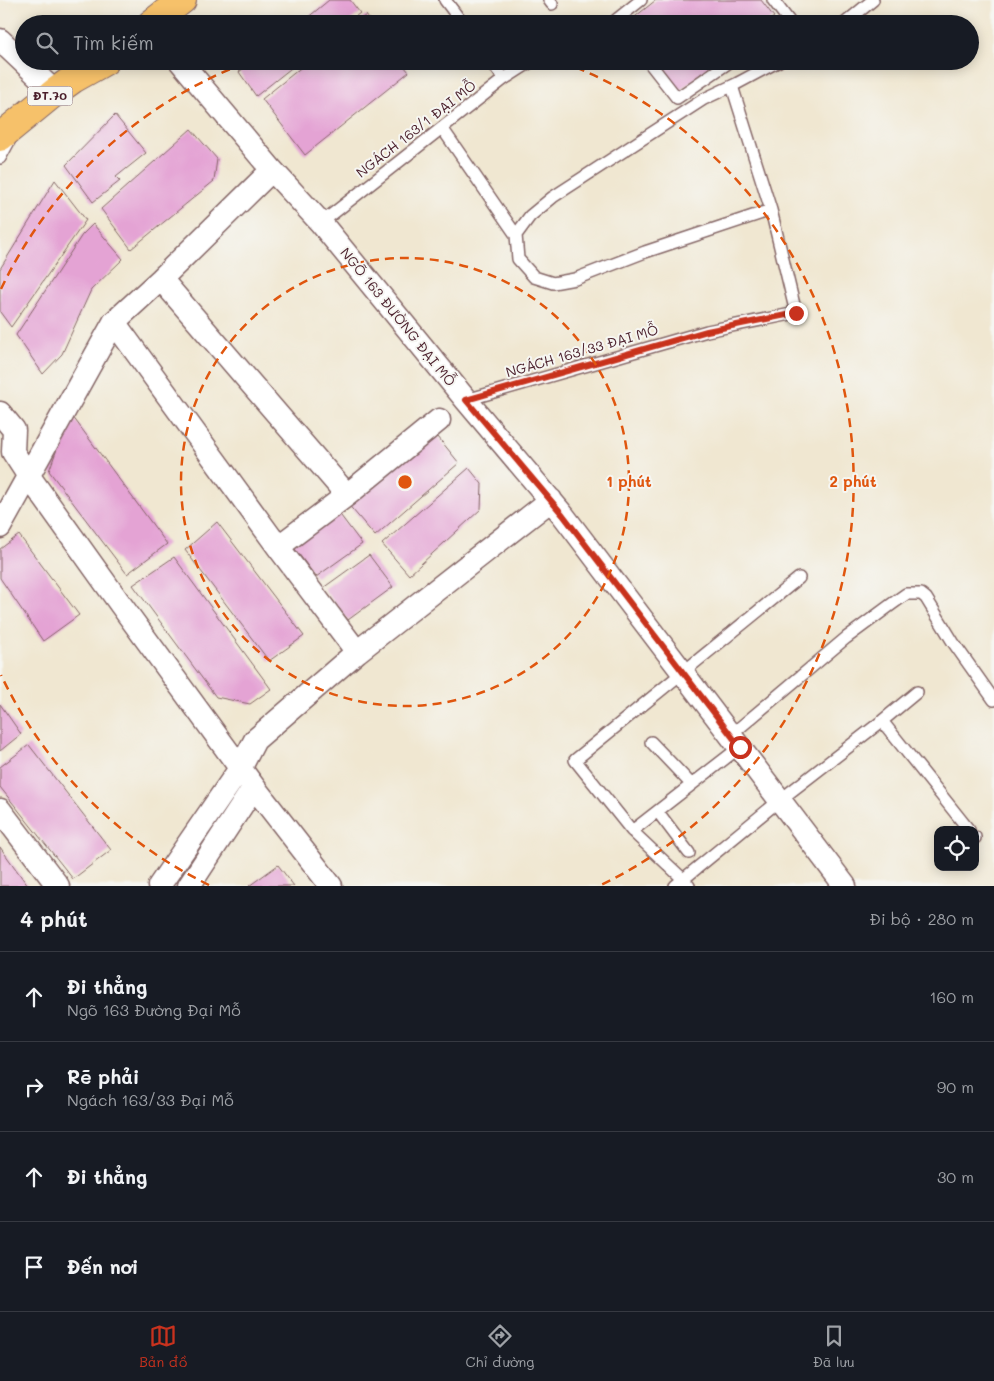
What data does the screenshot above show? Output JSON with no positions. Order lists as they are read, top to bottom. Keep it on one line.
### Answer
{"streets":{"main road":["ĐT.70"],"street":["NGÕ 163 ĐƯỜNG ĐẠI MỖ"],"lane":["NGÁCH 163/1 ĐẠI MỖ","NGÁCH 163/33 ĐẠI MỖ"]},"crossings":[["NGÁCH 163/1 ĐẠI MỖ","NGÕ 163 ĐƯỜNG ĐẠI MỖ"],["NGÕ 163 ĐƯỜNG ĐẠI MỖ","NGÁCH 163/33 ĐẠI MỖ"]],"page":{"search":"Tìm kiếm","heading":["4 phút","Đi bộ · 280 m"],"list":[["Đi thẳng","Ngõ 163 Đường Đại Mỗ","160 m"],["Rẽ phải","Ngách 163/33 Đại Mỗ","90 m"],["Đi thẳng","30 m"],"Đến nơi"],"nav":["Bản đồ","Chỉ đường","Đã lưu"]},"rings":["1 phút","2 phút"]}
